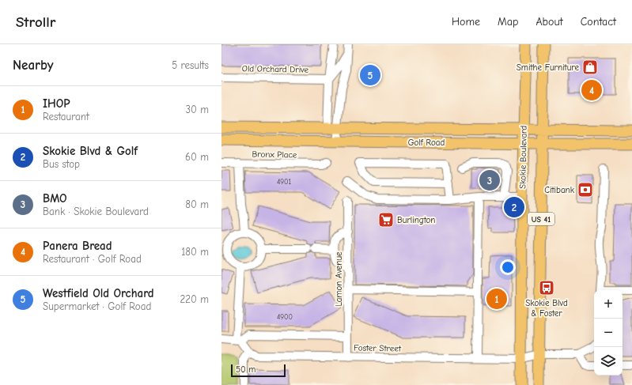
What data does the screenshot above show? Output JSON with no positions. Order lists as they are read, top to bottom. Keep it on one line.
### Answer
{"streets":{"main road":["Golf Road","Skokie Boulevard","US 41"],"street":["Old Orchard Drive","Bronx Place","Lamon Avenue","Foster Street"]},"crossings":[["Golf Road","Skokie Boulevard"],["Golf Road","US 41"],["Skokie Boulevard","Foster Street"],["US 41","Foster Street"],["Lamon Avenue","Foster Street"]],"places":{"shop":["Smithe Furniture"],"bank":["Citibank"],"supermarket":["Burlington"],"bus stop":["Skokie Blvd & Foster"]},"house_numbers":["4901","4900"],"scale_bar":"50 m","page":{"header":"Strollr","nav":["Home","Map","About","Contact"],"heading":["Nearby","5 results"],"pins":["5","4","3","2","1"],"list":[{"mark":"1","name":"IHOP","note":"Restaurant","value":"30 m"},{"mark":"2","name":"Skokie Blvd & Golf","note":"Bus stop","value":"60 m"},{"mark":"3","name":"BMO","note":"Bank · Skokie Boulevard","value":"80 m"},{"mark":"4","name":"Panera Bread","note":"Restaurant · Golf Road","value":"180 m"},{"mark":"5","name":"Westfield Old Orchard","note":"Supermarket · Golf Road","value":"220 m"}],"map_buttons":["+","−"],"scale":"50 m"}}
